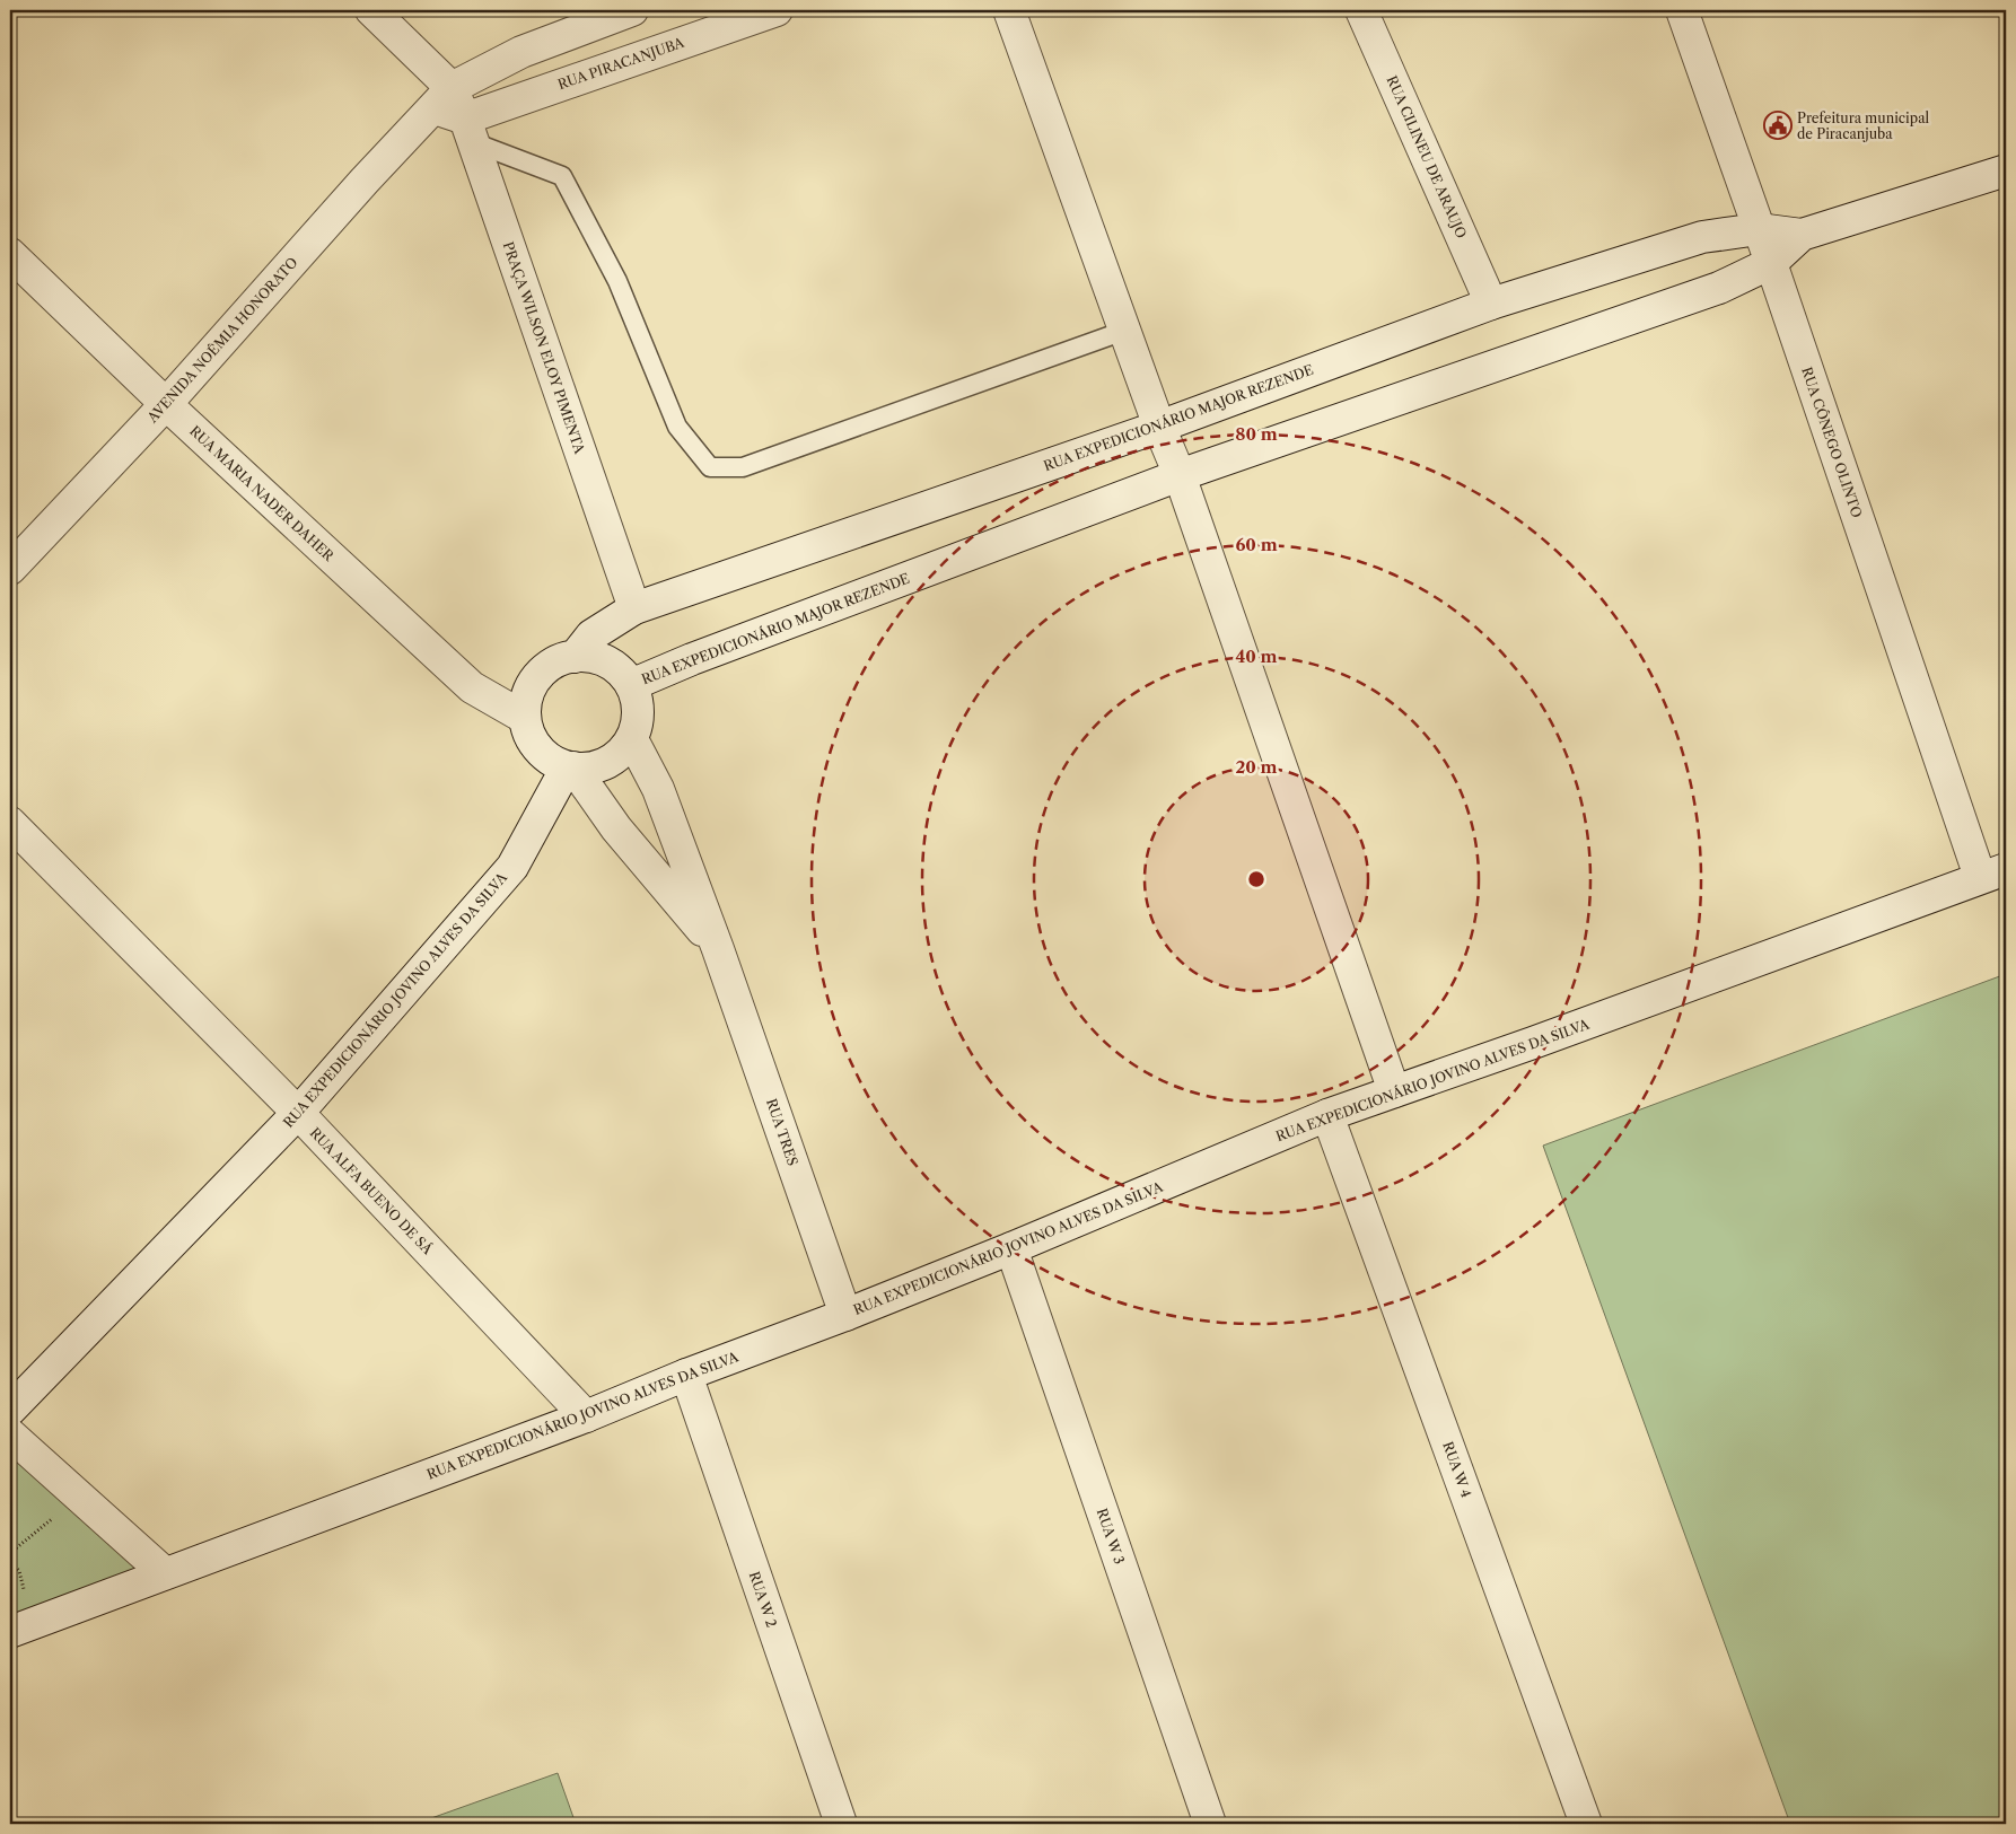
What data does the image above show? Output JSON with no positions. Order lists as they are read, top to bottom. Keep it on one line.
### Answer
{"streets":{"street":["RUA PIRACANJUBA","RUA CILINEU DE ARAUJO","AVENIDA NOÊMIA HONORATO","PRAÇA WILSON ELOY PIMENTA","RUA EXPEDICIONÁRIO MAJOR REZENDE","RUA CÔNEGO OLINTO","RUA MARIA NADER DAHER","RUA EXPEDICIONÁRIO JOVINO ALVES DA SILVA","RUA TRES","RUA ALFA BUENO DE SÁ","RUA W 4","RUA W 3","RUA W 2"]},"crossings":[["RUA PIRACANJUBA","PRAÇA WILSON ELOY PIMENTA"],["RUA CILINEU DE ARAUJO","RUA EXPEDICIONÁRIO MAJOR REZENDE"],["AVENIDA NOÊMIA HONORATO","RUA MARIA NADER DAHER"],["PRAÇA WILSON ELOY PIMENTA","RUA EXPEDICIONÁRIO MAJOR REZENDE"],["RUA EXPEDICIONÁRIO MAJOR REZENDE","RUA CÔNEGO OLINTO"],["RUA EXPEDICIONÁRIO MAJOR REZENDE","RUA MARIA NADER DAHER"],["RUA EXPEDICIONÁRIO MAJOR REZENDE","RUA EXPEDICIONÁRIO JOVINO ALVES DA SILVA"],["RUA EXPEDICIONÁRIO MAJOR REZENDE","RUA TRES"],["RUA CÔNEGO OLINTO","RUA EXPEDICIONÁRIO JOVINO ALVES DA SILVA"],["RUA MARIA NADER DAHER","RUA EXPEDICIONÁRIO JOVINO ALVES DA SILVA"],["RUA MARIA NADER DAHER","RUA TRES"],["RUA EXPEDICIONÁRIO JOVINO ALVES DA SILVA","RUA TRES"],["RUA EXPEDICIONÁRIO JOVINO ALVES DA SILVA","RUA ALFA BUENO DE SÁ"],["RUA EXPEDICIONÁRIO JOVINO ALVES DA SILVA","RUA W 4"],["RUA EXPEDICIONÁRIO JOVINO ALVES DA SILVA","RUA W 3"],["RUA EXPEDICIONÁRIO JOVINO ALVES DA SILVA","RUA W 2"]],"places":{"public building":["Prefeitura municipal de Piracanjuba"]},"rings":["80 m","60 m","40 m","20 m"]}
